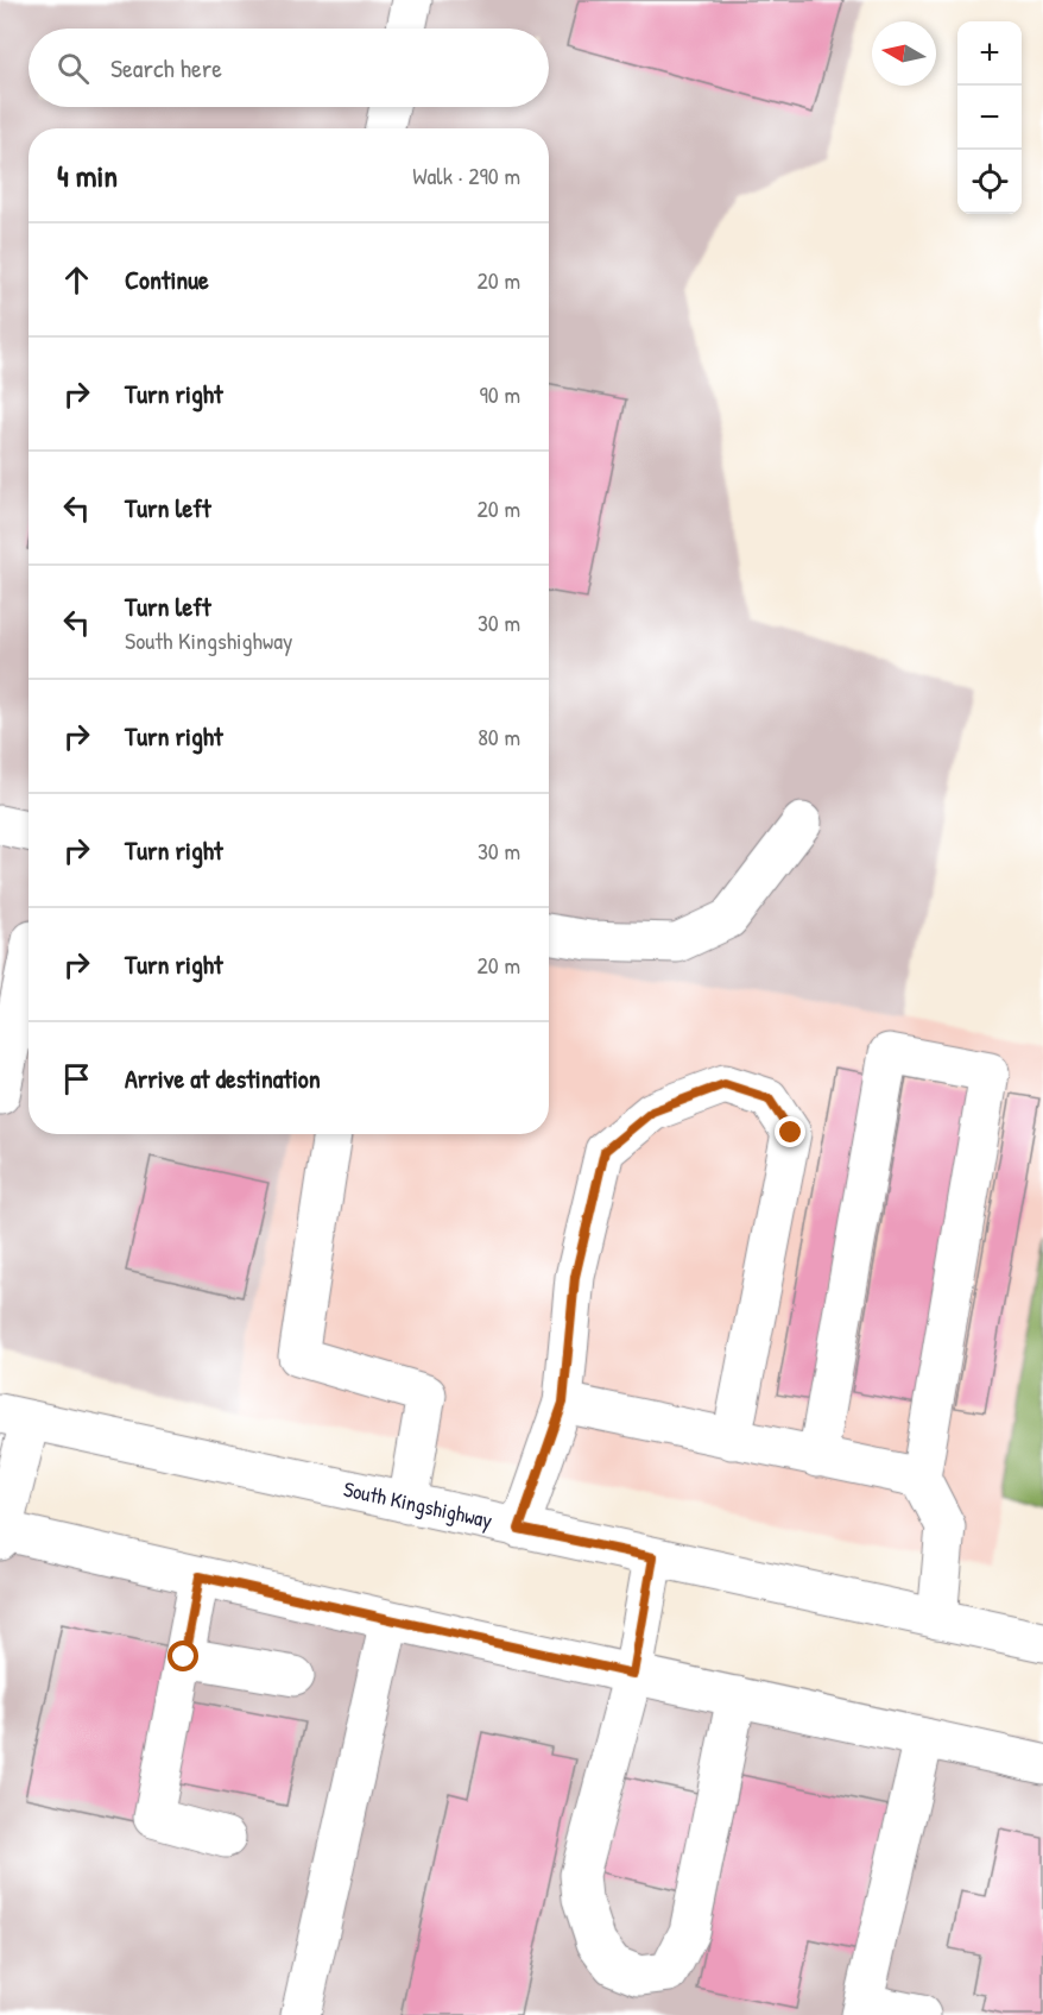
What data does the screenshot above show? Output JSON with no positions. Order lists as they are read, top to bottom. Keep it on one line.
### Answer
{"streets":{"main road":["South Kingshighway"]},"north":"left","page":{"map_buttons":["+","−"],"search":"Search here","heading":["4 min","Walk · 290 m"],"list":[["Continue","20 m"],["Turn right","90 m"],["Turn left","20 m"],["Turn left","South Kingshighway","30 m"],["Turn right","80 m"],["Turn right","30 m"],["Turn right","20 m"],"Arrive at destination"]}}
